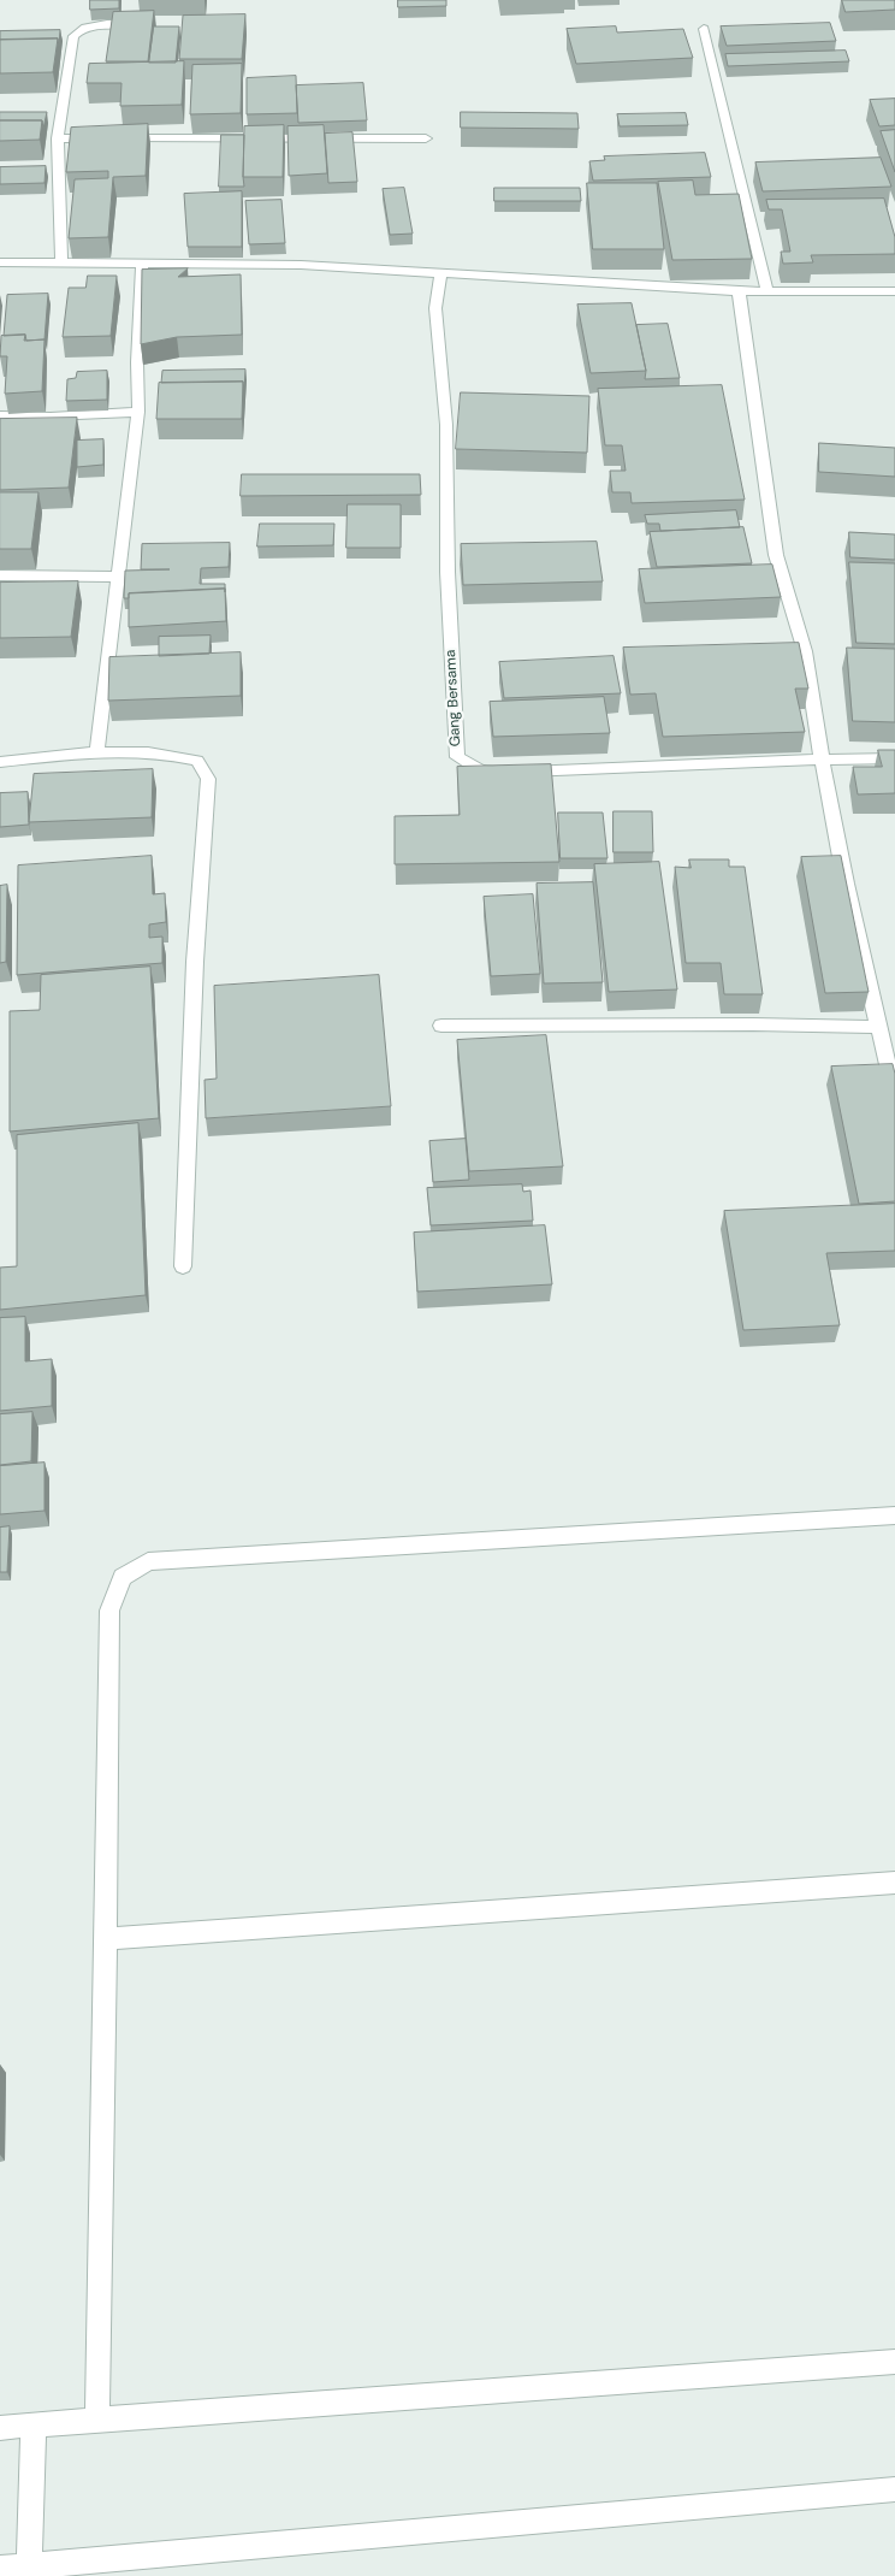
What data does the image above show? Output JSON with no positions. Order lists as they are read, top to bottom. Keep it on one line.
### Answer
{"streets":{"street":["Gang Bersama"]}}
